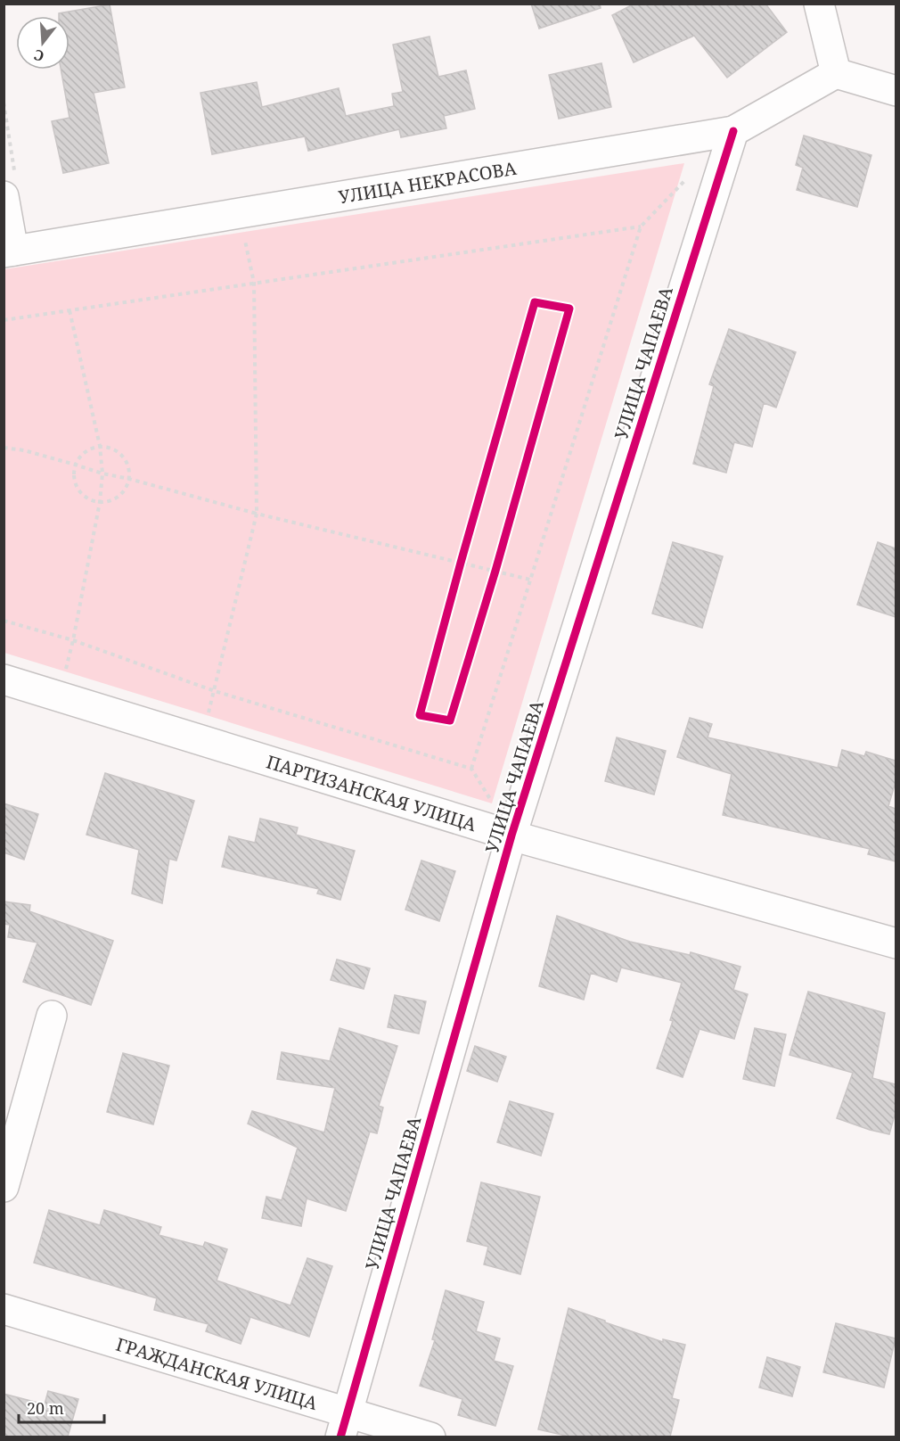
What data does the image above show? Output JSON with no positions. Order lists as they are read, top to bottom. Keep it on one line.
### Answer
{"streets":{"street":["УЛИЦА НЕКРАСОВА","УЛИЦА ЧАПАЕВА","ПАРТИЗАНСКАЯ УЛИЦА","ГРАЖДАНСКАЯ УЛИЦА"]},"crossings":[["УЛИЦА НЕКРАСОВА","УЛИЦА ЧАПАЕВА"],["УЛИЦА ЧАПАЕВА","ПАРТИЗАНСКАЯ УЛИЦА"],["УЛИЦА ЧАПАЕВА","ГРАЖДАНСКАЯ УЛИЦА"]],"scale_bar":"20 m","north":"bottom"}
